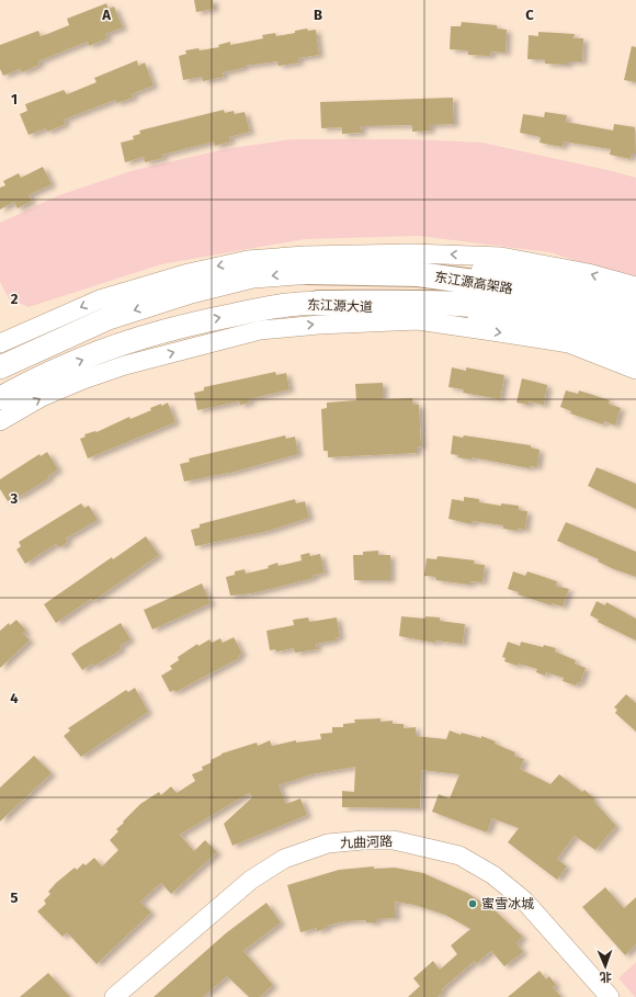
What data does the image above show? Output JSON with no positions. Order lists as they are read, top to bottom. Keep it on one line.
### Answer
{"streets":{"highway":["东江源高架路"],"main road":["东江源大道"],"street":["九曲河路"]},"crossings":[["东江源高架路","东江源大道"]],"places":["蜜雪冰城"],"north":"bottom","grid":{"columns":["A","B","C"],"rows":["1","2","3","4","5"]}}
